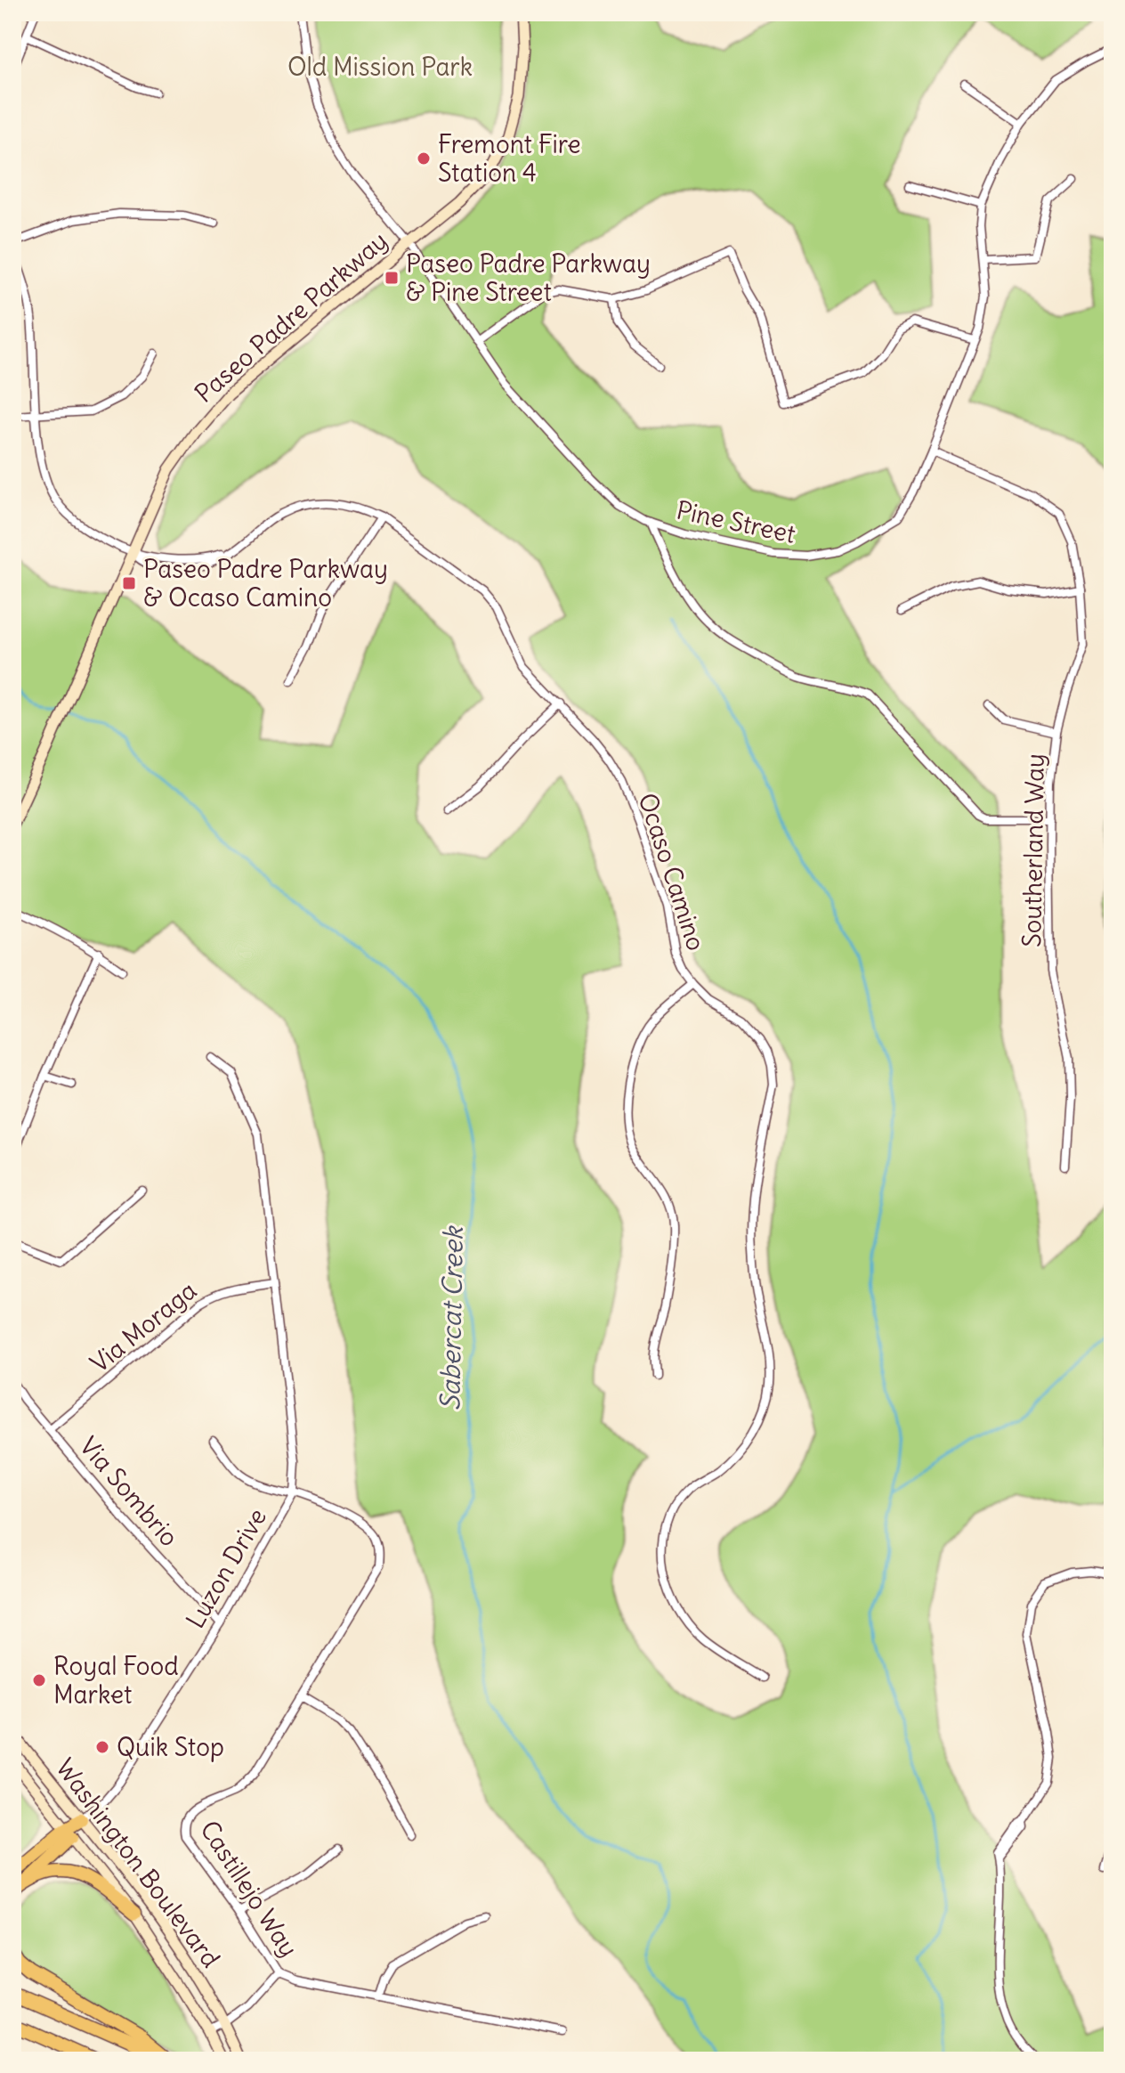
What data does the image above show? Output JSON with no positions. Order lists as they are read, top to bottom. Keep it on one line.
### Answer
{"streets":{"main road":["Paseo Padre Parkway","Washington Boulevard"],"street":["Pine Street","Southerland Way","Ocaso Camino","Via Moraga","Via Sombrio","Luzon Drive","Castillejo Way"]},"crossings":[["Paseo Padre Parkway","Pine Street"],["Paseo Padre Parkway","Ocaso Camino"],["Pine Street","Southerland Way"],["Via Moraga","Via Sombrio"],["Via Moraga","Luzon Drive"],["Via Sombrio","Luzon Drive"],["Luzon Drive","Washington Boulevard"],["Luzon Drive","Castillejo Way"]],"water":["Sabercat Creek"],"parks":["Old Mission Park"],"places":{"other":["Fremont Fire Station 4","Royal Food Market","Quik Stop"],"transit":["Paseo Padre Parkway & Pine Street","Paseo Padre Parkway & Ocaso Camino"]}}
